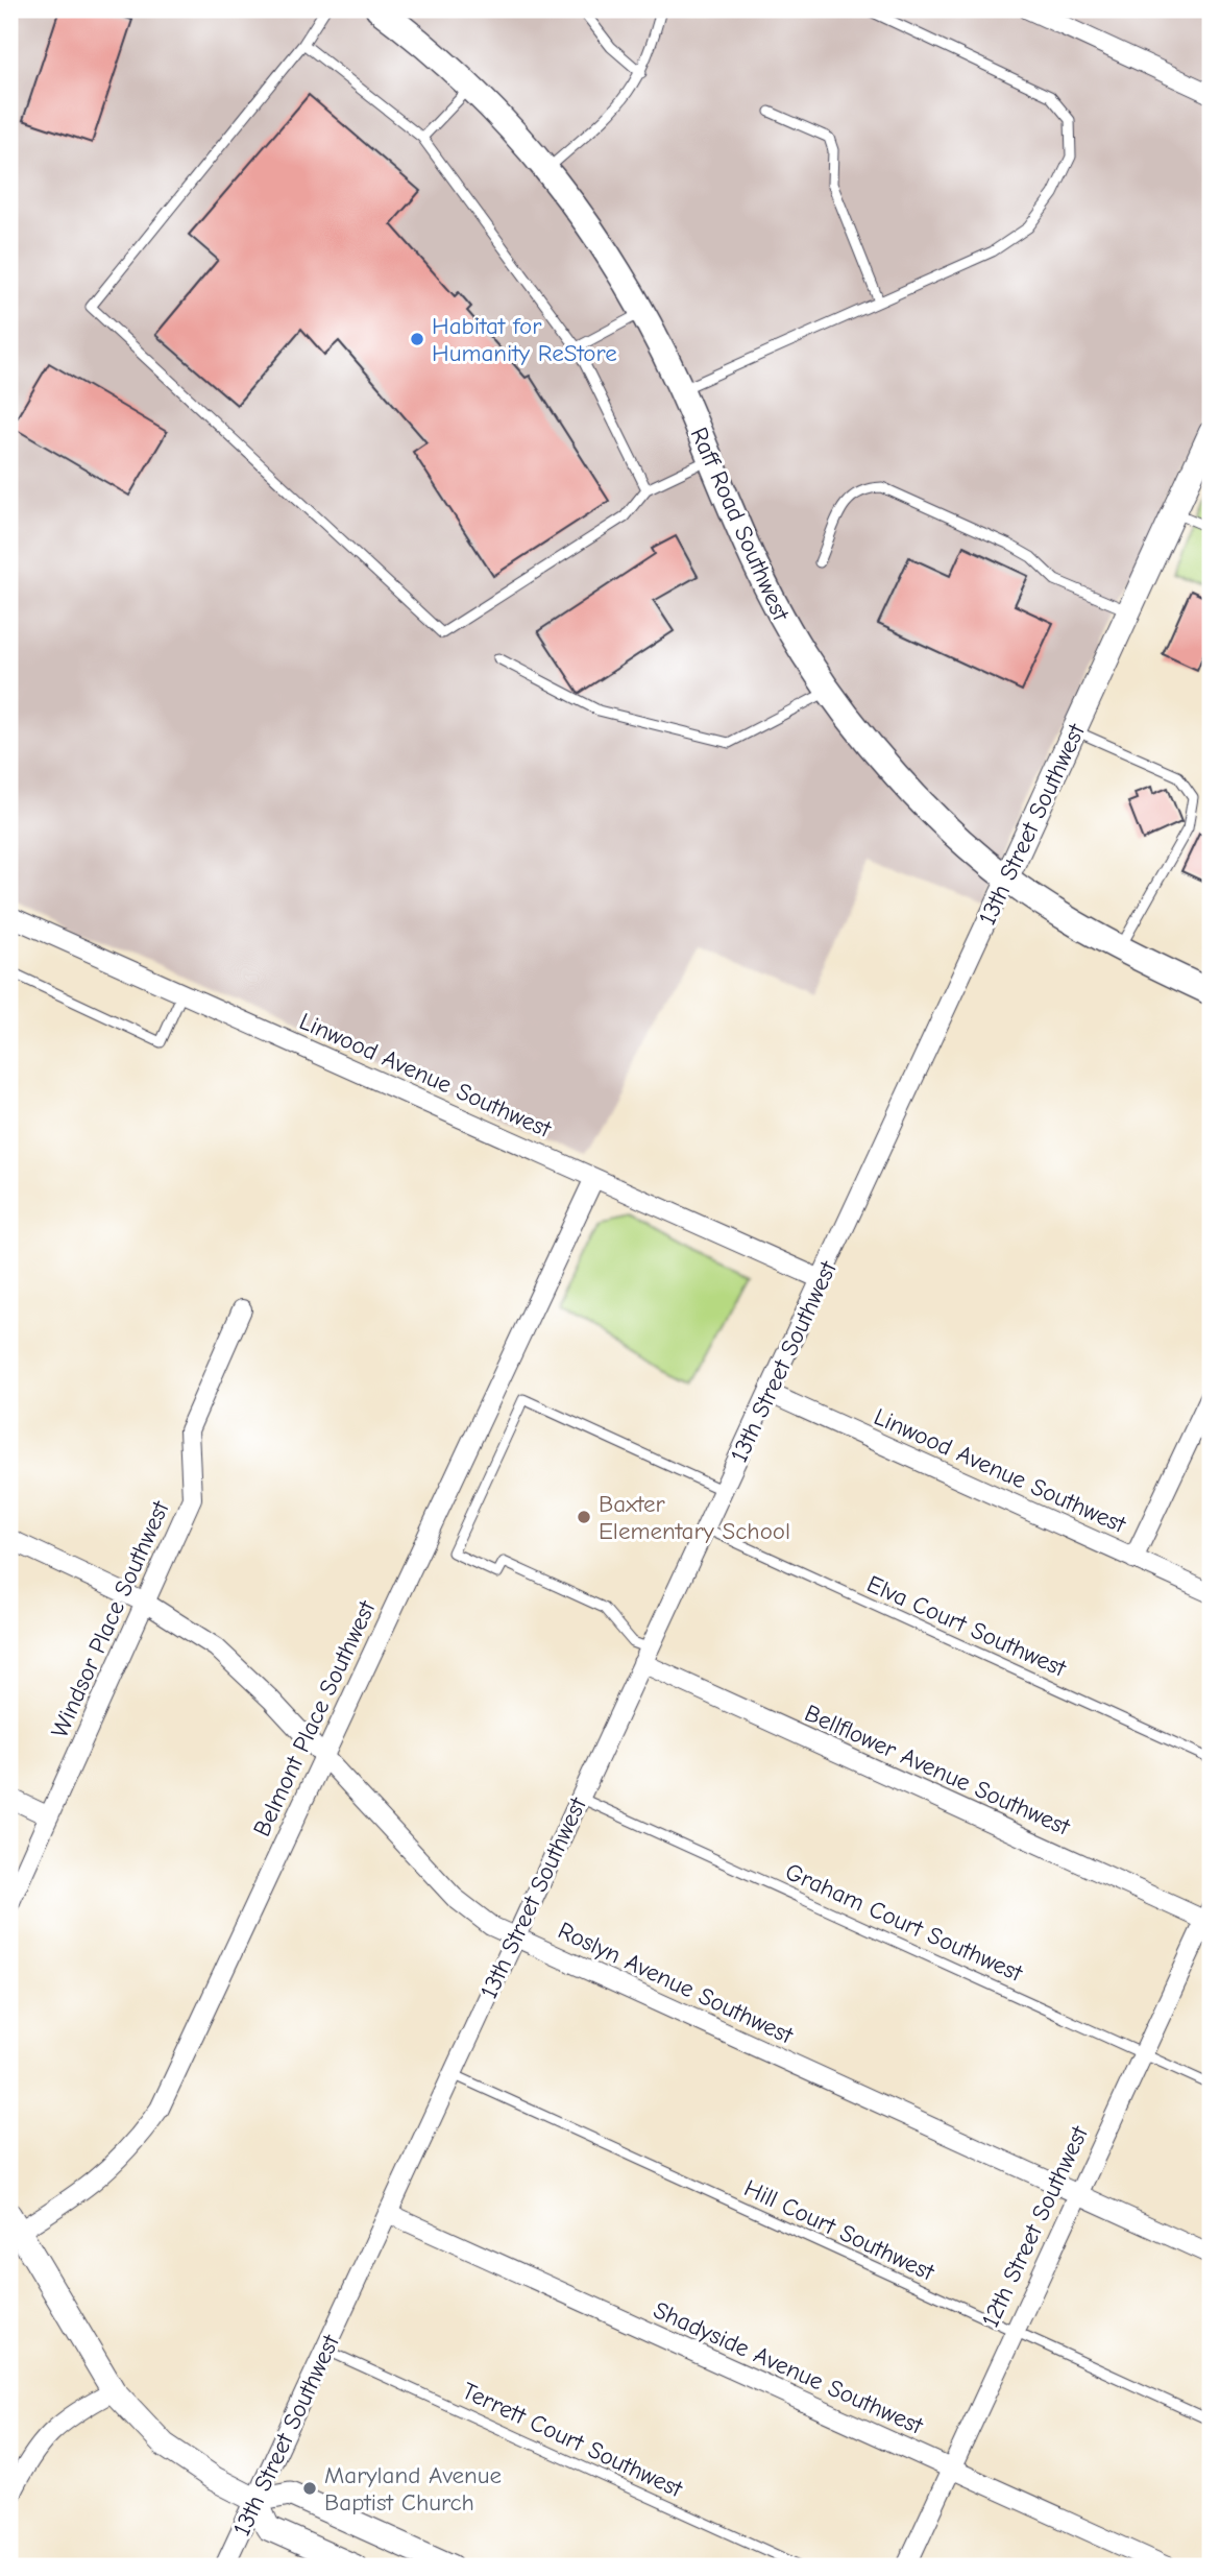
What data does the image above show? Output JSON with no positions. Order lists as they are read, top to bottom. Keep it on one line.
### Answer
{"streets":{"main road":["Raff Road Southwest"],"street":["13th Street Southwest","Linwood Avenue Southwest","Windsor Place Southwest","Belmont Place Southwest","Bellflower Avenue Southwest","Roslyn Avenue Southwest","12th Street Southwest","Shadyside Avenue Southwest"],"lane":["Elva Court Southwest","Graham Court Southwest","Hill Court Southwest","Terrett Court Southwest"]},"crossings":[["Raff Road Southwest","13th Street Southwest"],["13th Street Southwest","Linwood Avenue Southwest"],["13th Street Southwest","Elva Court Southwest"],["13th Street Southwest","Bellflower Avenue Southwest"],["13th Street Southwest","Graham Court Southwest"],["13th Street Southwest","Roslyn Avenue Southwest"],["13th Street Southwest","Hill Court Southwest"],["13th Street Southwest","Shadyside Avenue Southwest"],["13th Street Southwest","Terrett Court Southwest"],["Linwood Avenue Southwest","Belmont Place Southwest"],["Windsor Place Southwest","Roslyn Avenue Southwest"],["Belmont Place Southwest","Roslyn Avenue Southwest"],["Bellflower Avenue Southwest","12th Street Southwest"],["Graham Court Southwest","12th Street Southwest"],["Roslyn Avenue Southwest","12th Street Southwest"],["12th Street Southwest","Hill Court Southwest"],["12th Street Southwest","Shadyside Avenue Southwest"]],"places":["Habitat for Humanity ReStore","Baxter Elementary School","Maryland Avenue Baptist Church"]}
